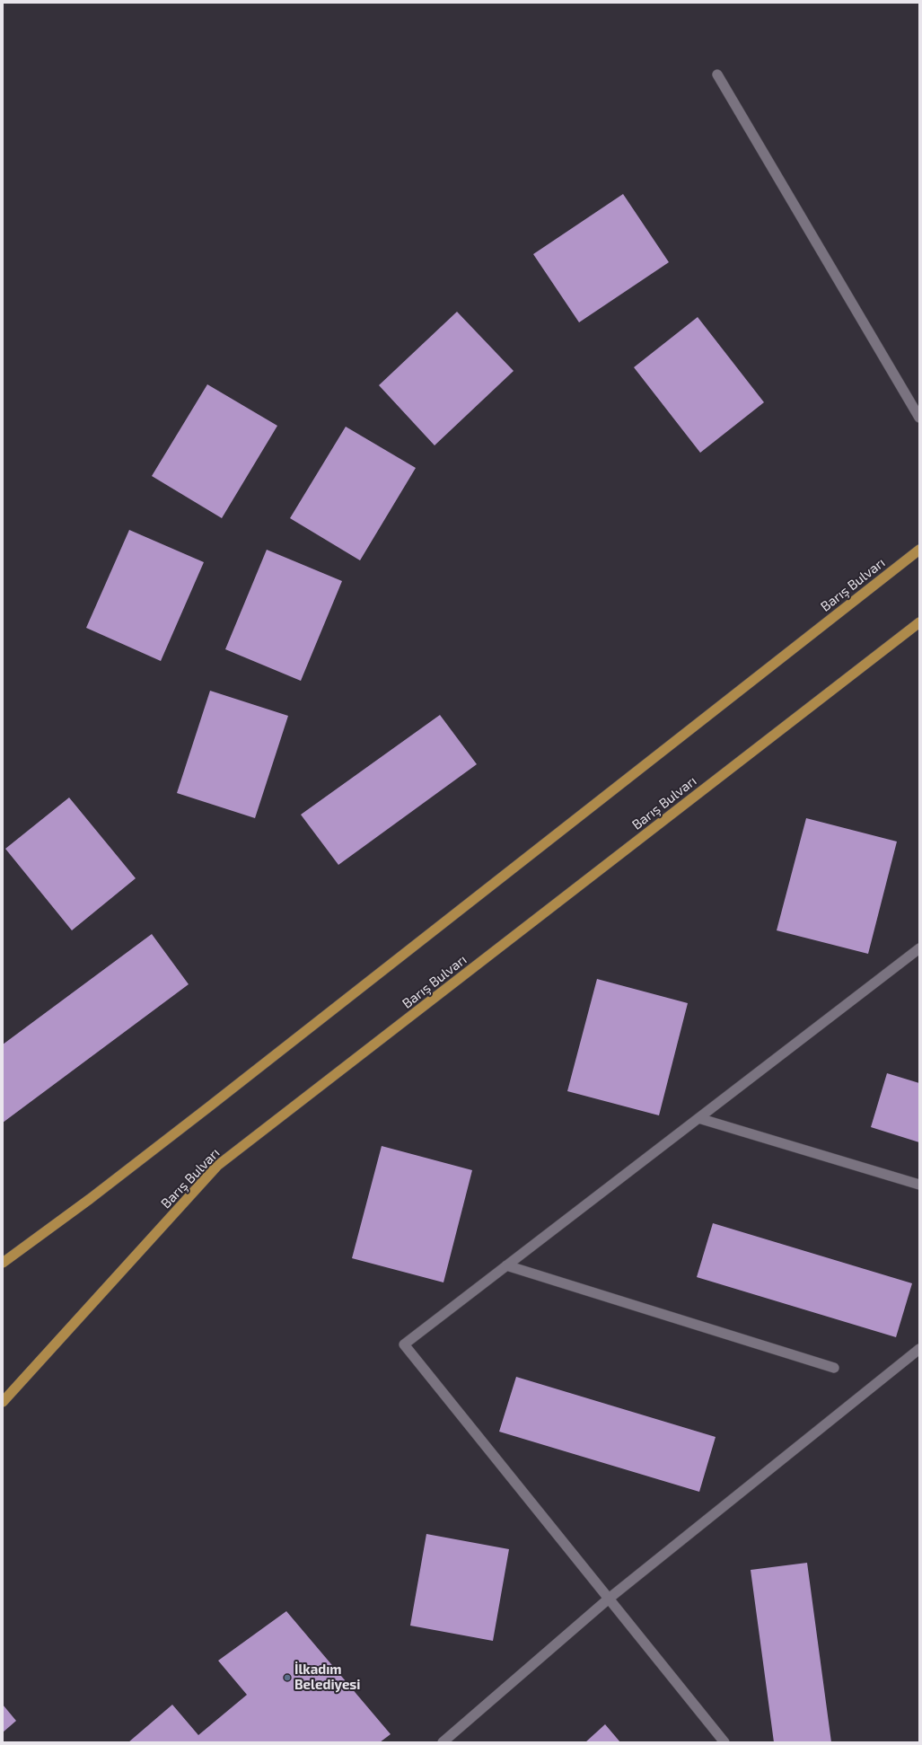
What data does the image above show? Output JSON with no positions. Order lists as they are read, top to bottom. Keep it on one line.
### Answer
{"streets":{"main road":["Barış Bulvarı"]},"places":["İlkadım Belediyesi"]}
